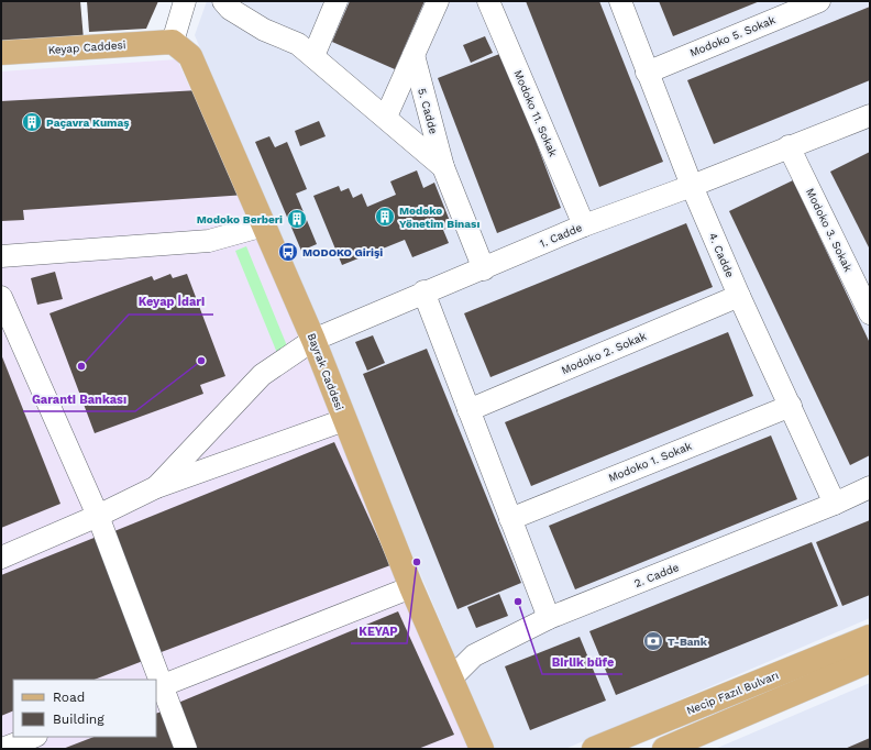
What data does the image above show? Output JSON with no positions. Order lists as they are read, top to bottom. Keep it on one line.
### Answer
{"streets":{"main road":["Keyap Caddesi","Bayrak Caddesi","Necip Fazıl Bulvarı"],"street":["Modoko 5. Sokak","5. Cadde","Modoko 11. Sokak","Modoko 3. Sokak","1. Cadde","4. Cadde","Modoko 2. Sokak","Modoko 1. Sokak","2. Cadde"]},"crossings":[["Modoko 5. Sokak","4. Cadde"],["Keyap Caddesi","Bayrak Caddesi"],["5. Cadde","1. Cadde"],["Modoko 11. Sokak","1. Cadde"],["Modoko 3. Sokak","1. Cadde"],["1. Cadde","4. Cadde"],["1. Cadde","Bayrak Caddesi"],["4. Cadde","Modoko 2. Sokak"],["4. Cadde","Modoko 1. Sokak"],["4. Cadde","2. Cadde"],["Bayrak Caddesi","2. Cadde"]],"places":{"building":["Paçavra Kumaş","Modoko Yönetim Binası","Modoko Berberi"],"bus stop":["MODOKO Girişi"],"other":["Garanti Bankası","Keyap İdari","KEYAP","Birlik büfe"],"bank":["T-Bank"]},"legend":["Road","Building"]}
